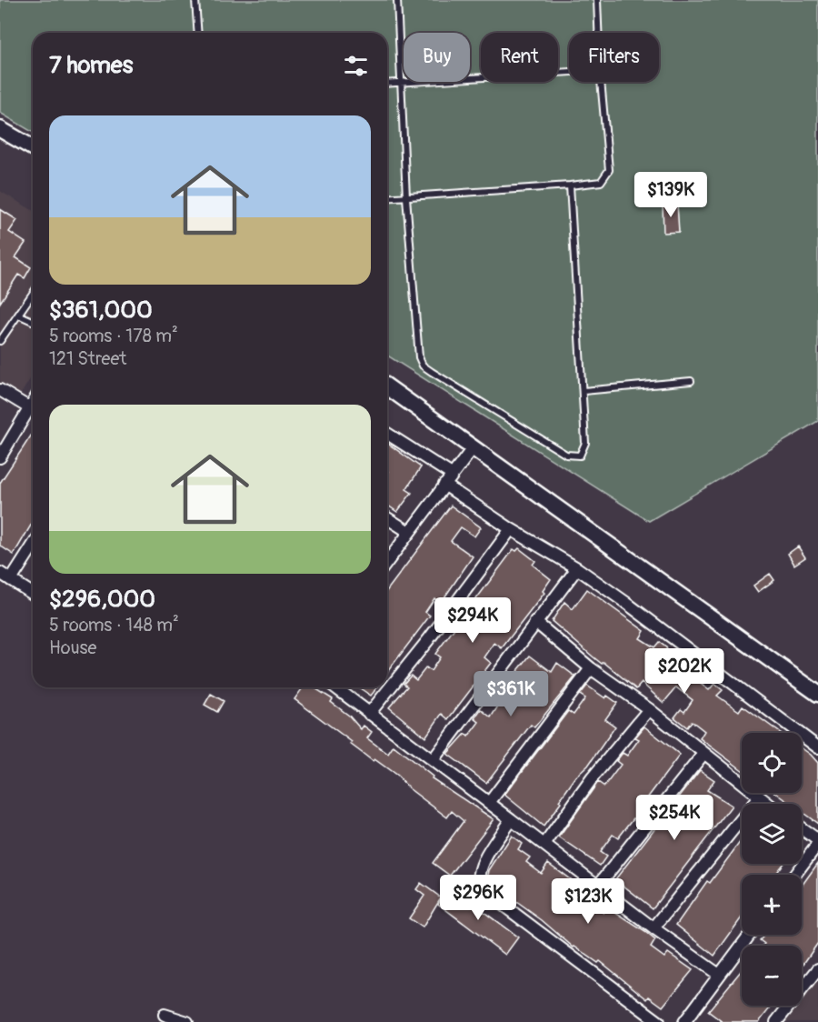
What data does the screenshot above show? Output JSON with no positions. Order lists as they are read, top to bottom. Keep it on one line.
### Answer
{"page":{"chip":["Buy","Rent","Filters"],"heading":"7 homes","list":[{"name":"$361,000","note":"5 rooms · 178 m² · 121 Street"},{"name":"$296,000","note":"5 rooms · 148 m² · House"}],"price":["$139K","$294K","$202K","$361K","$254K","$296K","$123K"],"map_buttons":["+","−"]}}
